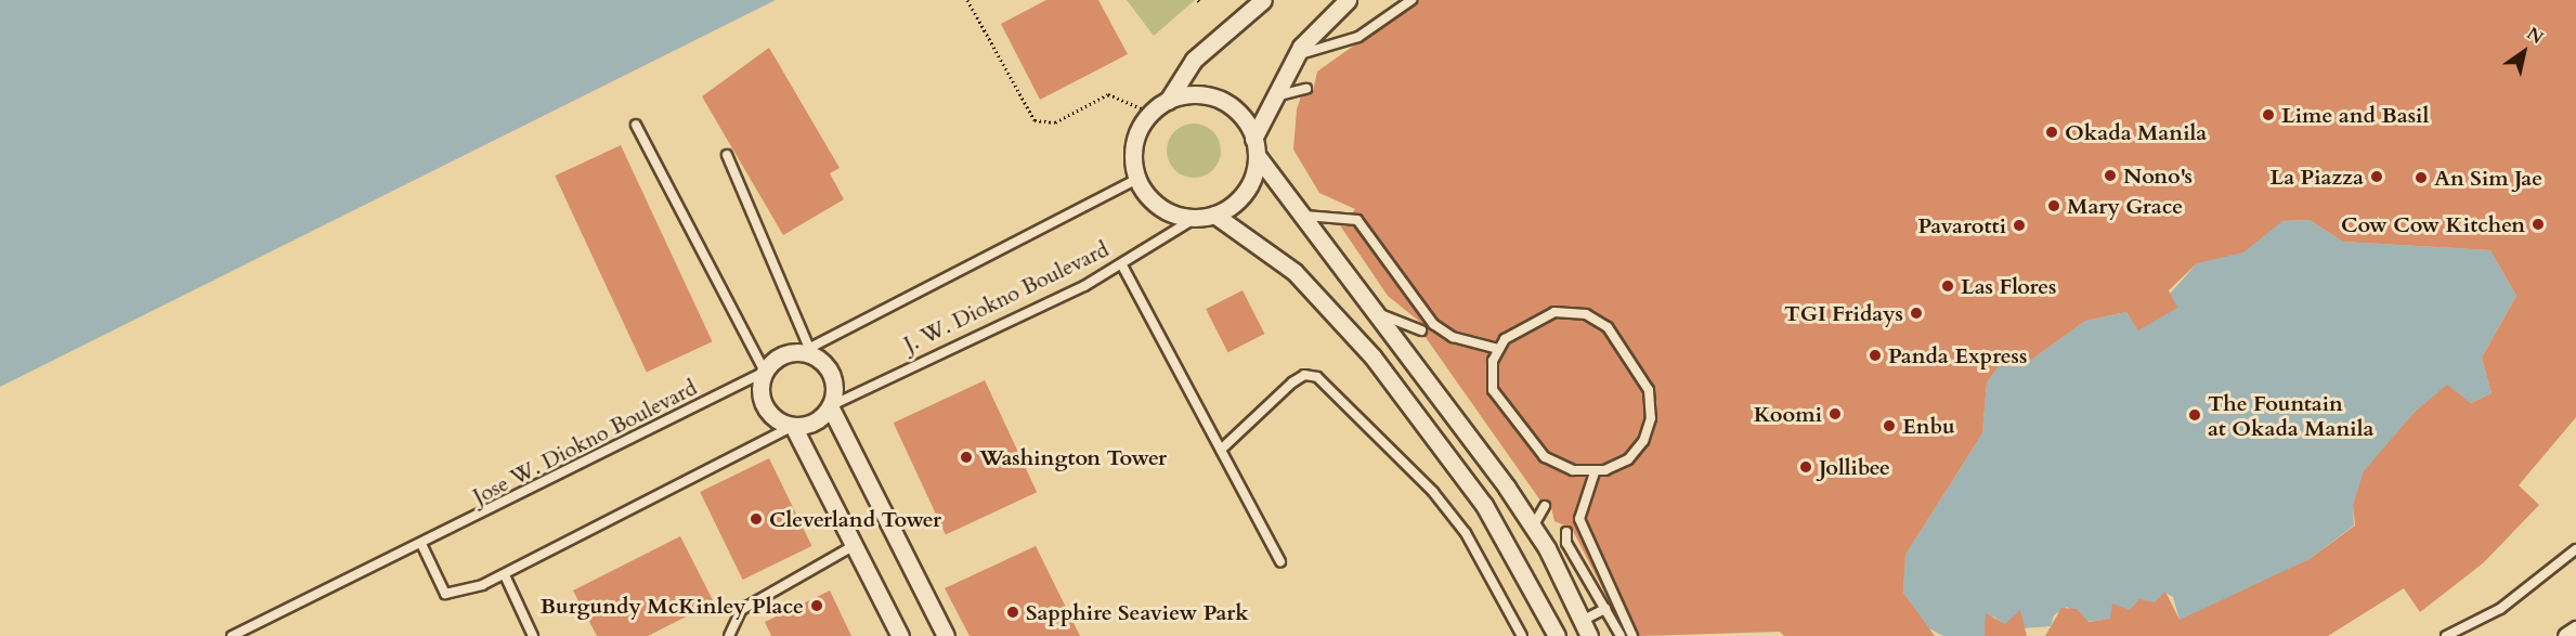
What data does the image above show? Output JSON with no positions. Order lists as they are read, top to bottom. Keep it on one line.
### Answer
{"streets":{"lane":["J. W. Diokno Boulevard","Jose W. Diokno Boulevard"]},"crossings":[["J. W. Diokno Boulevard","Jose W. Diokno Boulevard"]],"places":["Lime and Basil","Okada Manila","Nono's","La Piazza","An Sim Jae","Mary Grace","Cow Cow Kitchen","Pavarotti","Las Flores","TGI Fridays","Panda Express","Koomi","The Fountain at Okada Manila","Enbu","Washington Tower","Jollibee","Cleverland Tower","Burgundy McKinley Place","Sapphire Seaview Park"],"north":"top right"}
